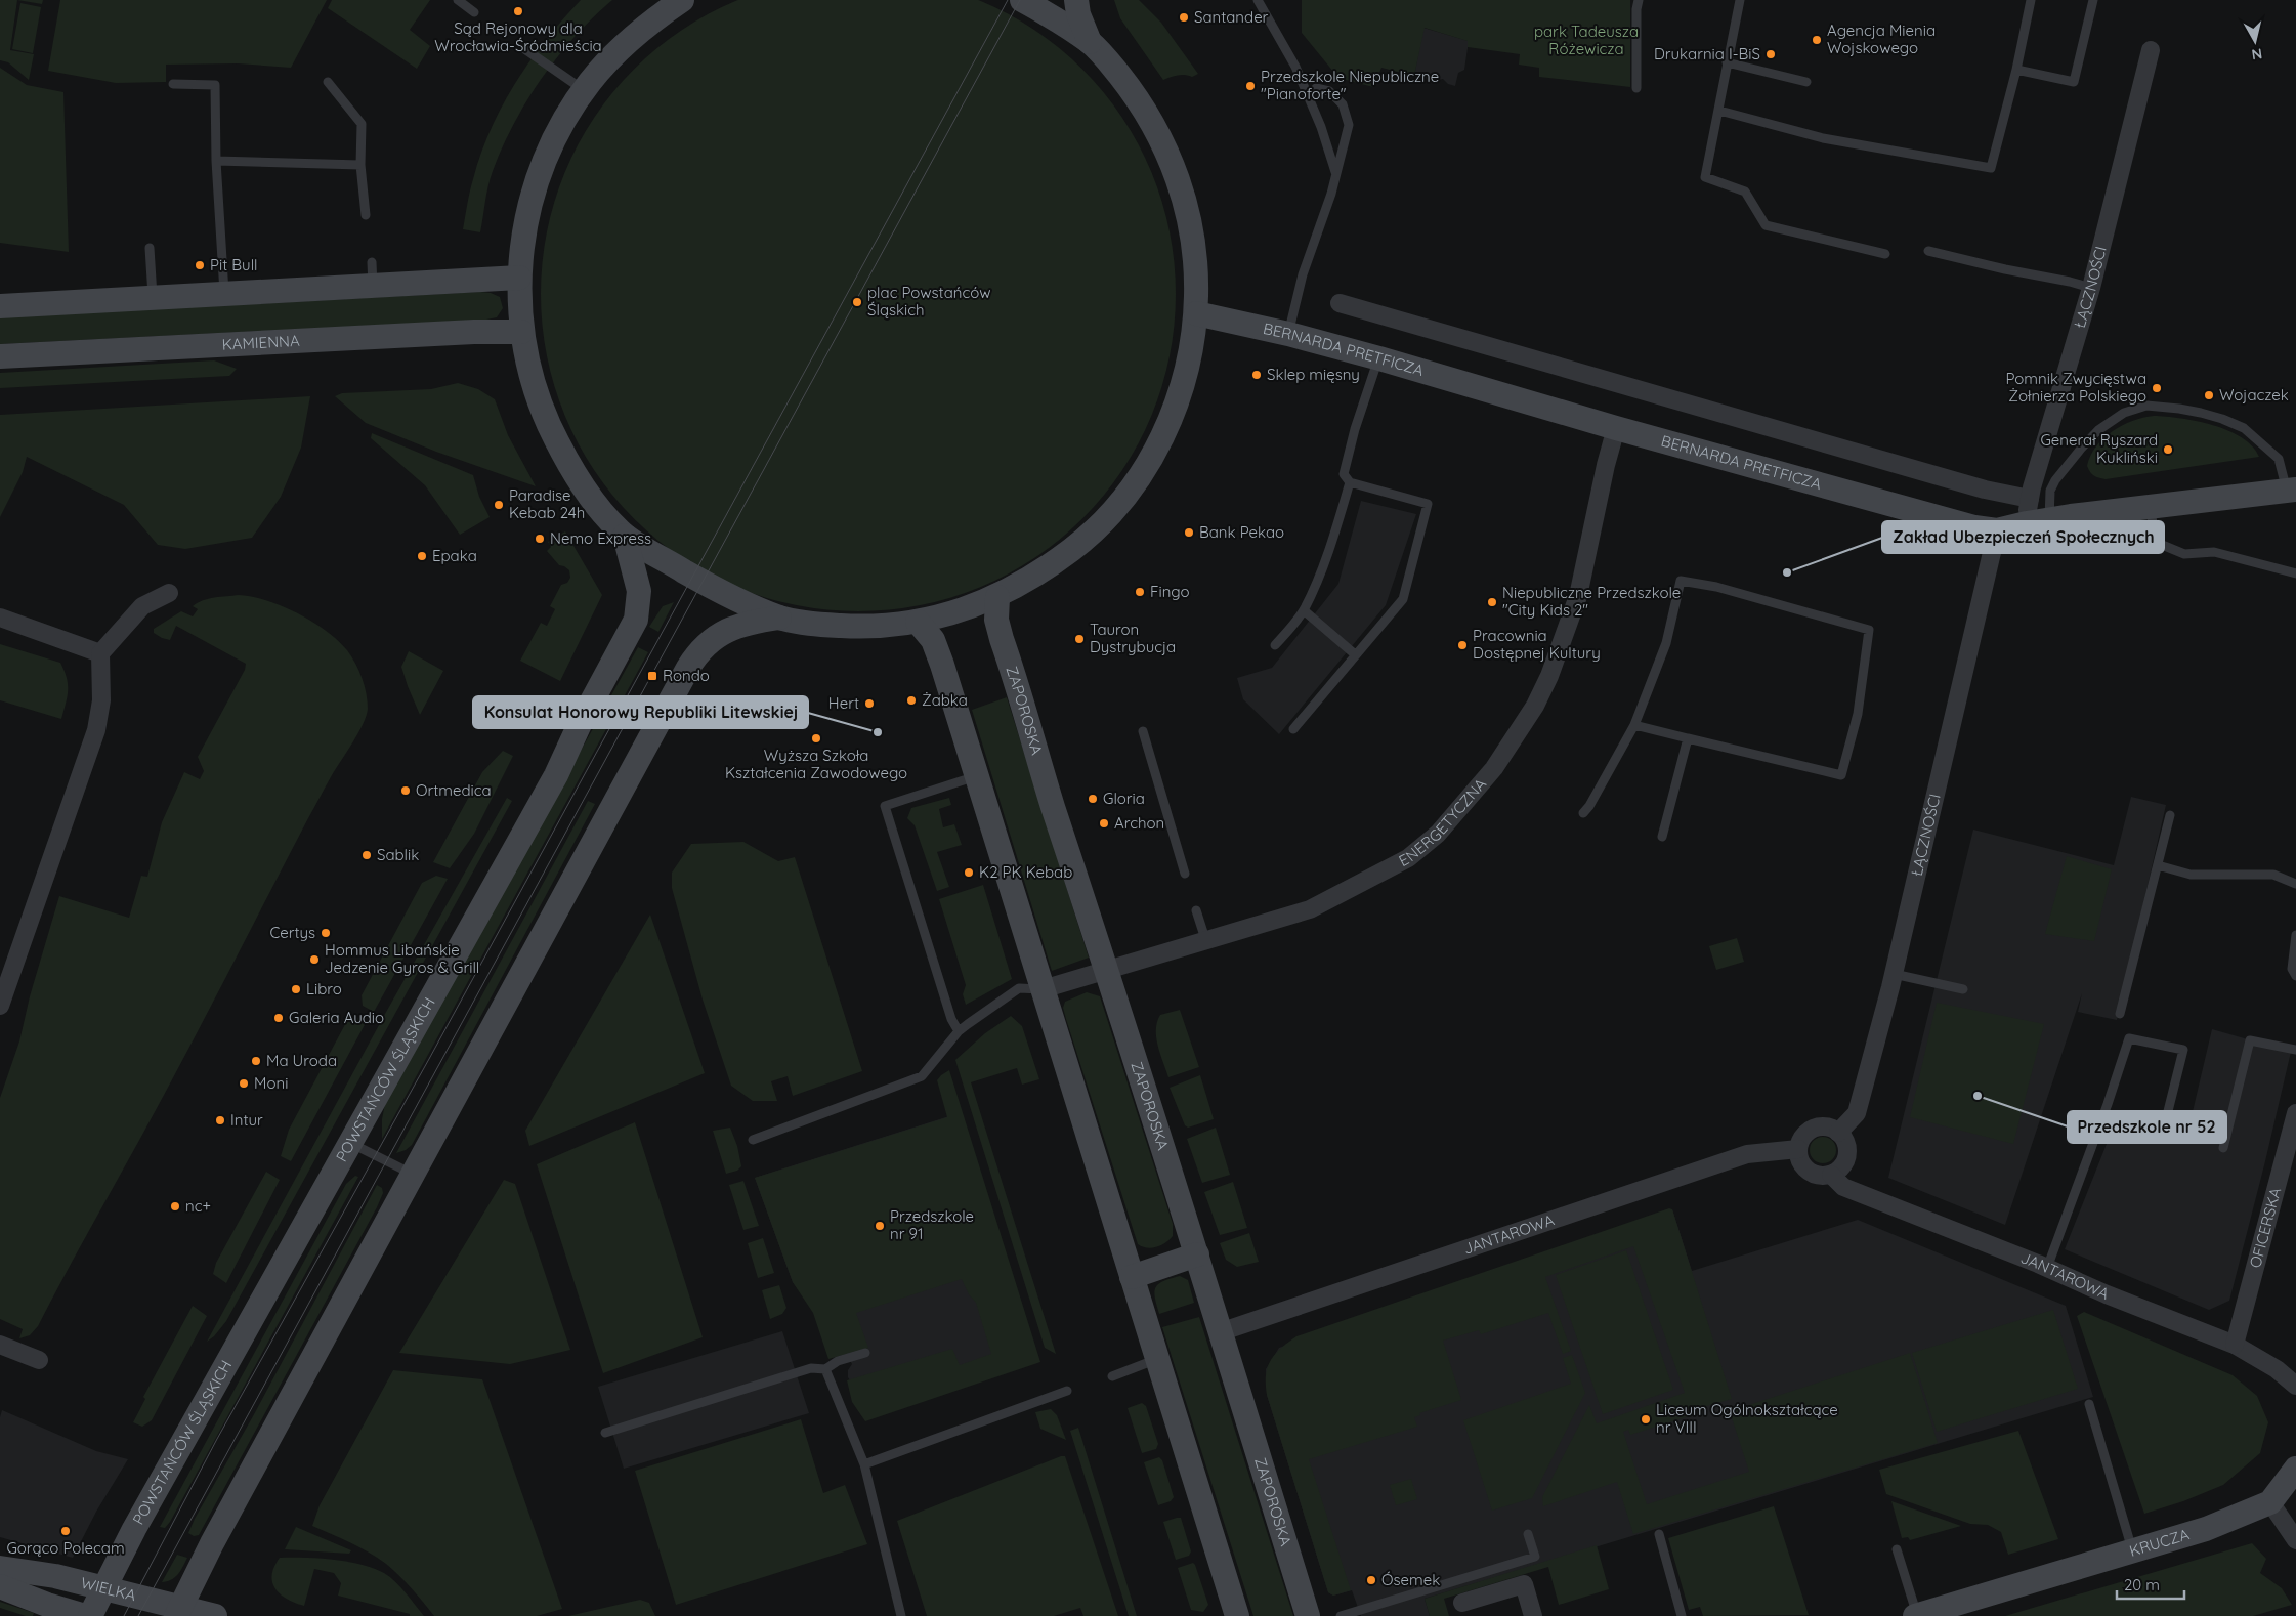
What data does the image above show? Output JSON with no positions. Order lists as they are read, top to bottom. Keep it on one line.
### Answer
{"streets":{"main road":["KAMIENNA","BERNARDA PRETFICZA","ZAPOROSKA","POWSTAŃCÓW ŚLĄSKICH","KRUCZA","WIELKA"],"street":["ŁĄCZNOŚCI","ENERGETYCZNA","OFICERSKA","JANTAROWA"]},"crossings":[["ŁĄCZNOŚCI","BERNARDA PRETFICZA"],["ŁĄCZNOŚCI","JANTAROWA"],["BERNARDA PRETFICZA","ENERGETYCZNA"],["ZAPOROSKA","ENERGETYCZNA"],["ZAPOROSKA","JANTAROWA"],["POWSTAŃCÓW ŚLĄSKICH","WIELKA"],["OFICERSKA","JANTAROWA"]],"parks":["park Tadeusza Różewicza"],"places":{"other":["Sąd Rejonowy dla Wrocławia-Śródmieścia","Santander","Agencja Mienia Wojskowego","Drukarnia I-BiS","Przedszkole Niepubliczne \"Pianoforte\"","Pit Bull","plac Powstańców Śląskich","Sklep mięsny","Pomnik Zwycięstwa Żołnierza Polskiego","Wojaczek","Generał Ryszard Kukliński","Paradise Kebab 24h","Bank Pekao","Nemo Express","Epaka","Zakład Ubezpieczeń Społecznych","Fingo","Niepubliczne Przedszkole \"City Kids 2\"","Tauron Dystrybucja","Pracownia Dostępnej Kultury","Żabka","Hert","Konsulat Honorowy Republiki Litewskiej","Wyższa Szkoła Kształcenia Zawodowego","Ortmedica","Gloria","Archon","Sablik","K2 PK Kebab","Certys","Hommus Libańskie Jedzenie Gyros & Grill","Libro","Galeria Audio","Ma Uroda","Moni","Przedszkole nr 52","Intur","nc+","Przedszkole nr 91","Liceum Ogólnokształcące nr VIII","Gorąco Polecam","Ósemek"],"transit":["Rondo"]},"scale_bar":"20 m","north":"bottom"}
